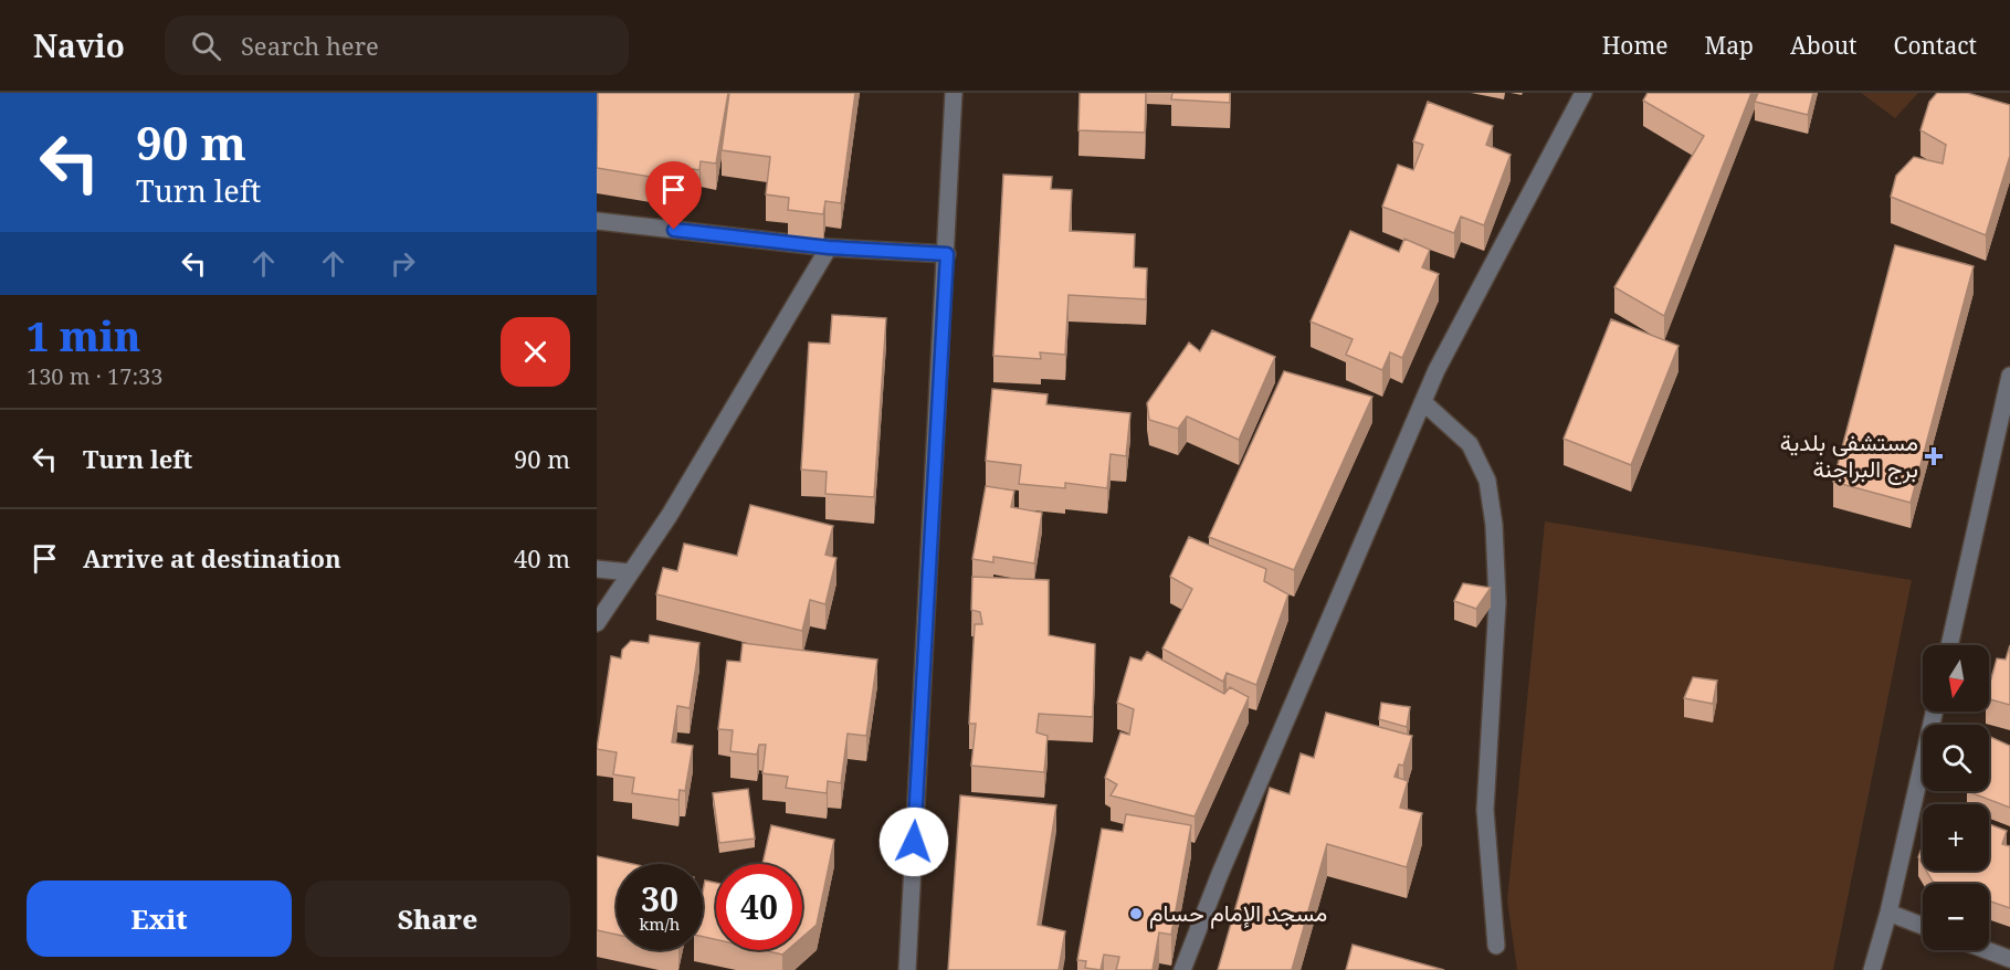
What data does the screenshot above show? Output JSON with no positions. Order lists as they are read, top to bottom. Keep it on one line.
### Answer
{"places":{"health":["مستشفی بلدیة برج البراجنة"],"other":["مسجد الإمام حسام"]},"north":"bottom","page":{"header":"Navio","search":"Search here","nav":["Home","Map","About","Contact"],"turn":["90 m","Turn left"],"heading":["1 min","130 m · 17:33"],"list":[{"name":"Turn left","value":"90 m"},{"name":"Arrive at destination","value":"40 m"}],"map_buttons":["+","−"],"speed":"30 km/h","limit":"40","buttons":["Exit","Share"]}}
